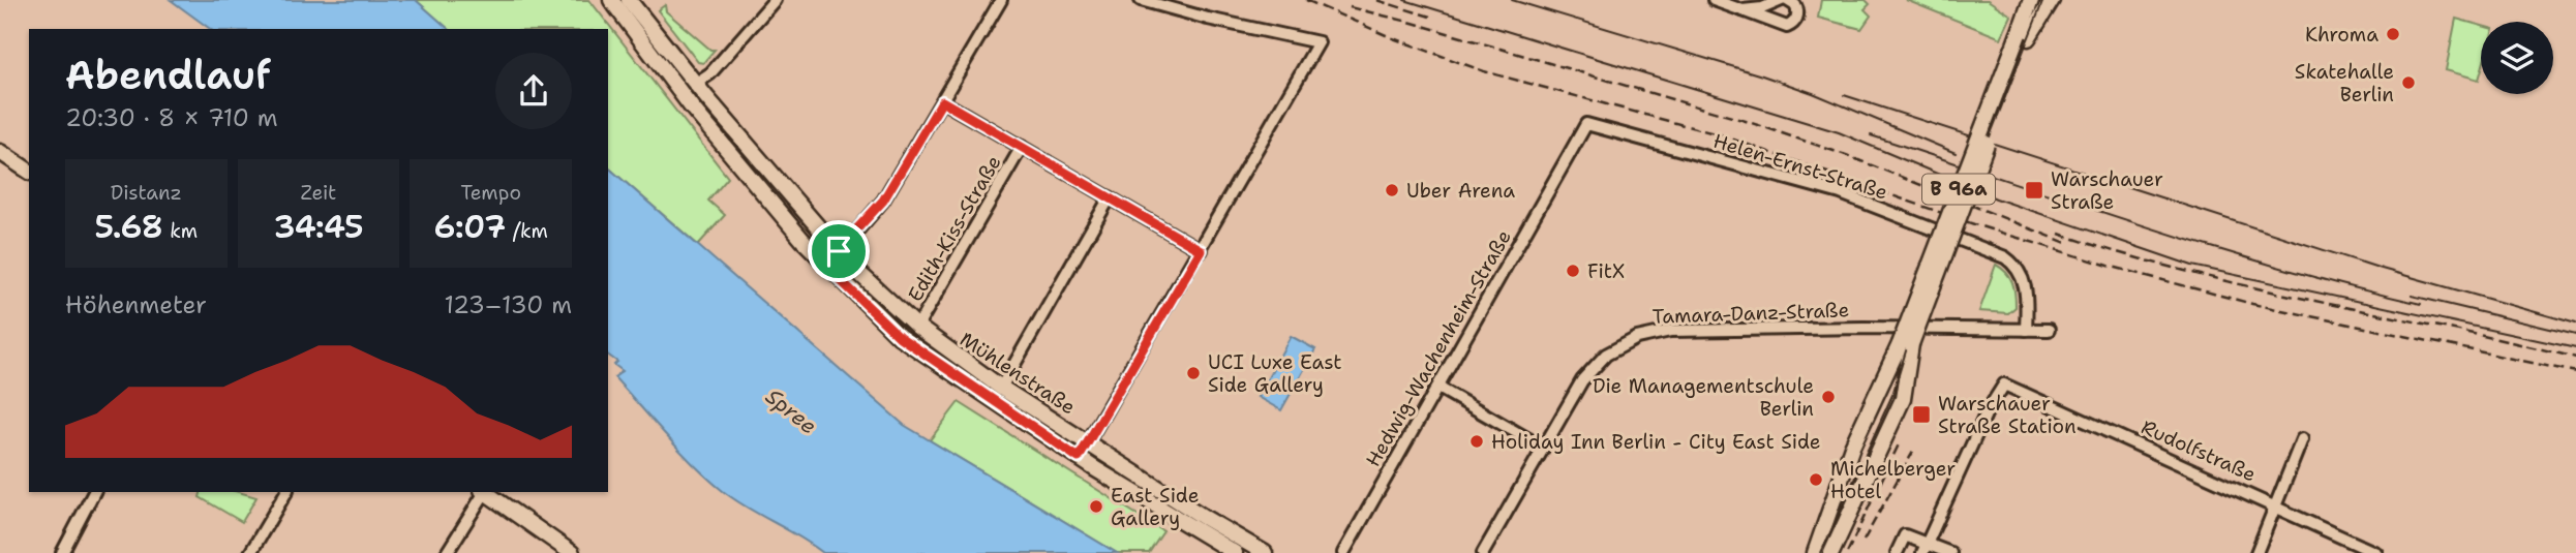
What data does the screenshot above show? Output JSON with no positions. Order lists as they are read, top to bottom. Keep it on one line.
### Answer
{"streets":{"main road":["B 96a","Mühlenstraße"],"street":["Helen-Ernst-Straße","Edith-Kiss-Straße","Tamara-Danz-Straße","Hedwig-Wachenheim-Straße","Rudolfstraße"]},"crossings":[["Helen-Ernst-Straße","Tamara-Danz-Straße"],["Helen-Ernst-Straße","Hedwig-Wachenheim-Straße"],["Edith-Kiss-Straße","Mühlenstraße"]],"water":["Spree"],"places":{"other":["Khroma","Skatehalle Berlin","Uber Arena","FitX","UCI Luxe East Side Gallery","Die Managementschule Berlin","Holiday Inn Berlin - City East Side","Michelberger Hotel","East Side Gallery"],"transit":["Warschauer Straße","Warschauer Straße Station"]},"page":{"heading":["Abendlauf","20:30 · 8 × 710 m"],"stats":[["Distanz","5.68 km"],["Zeit","34:45"],["Tempo","6:07 /km"]],"chart":["Höhenmeter","123–130 m"]}}
